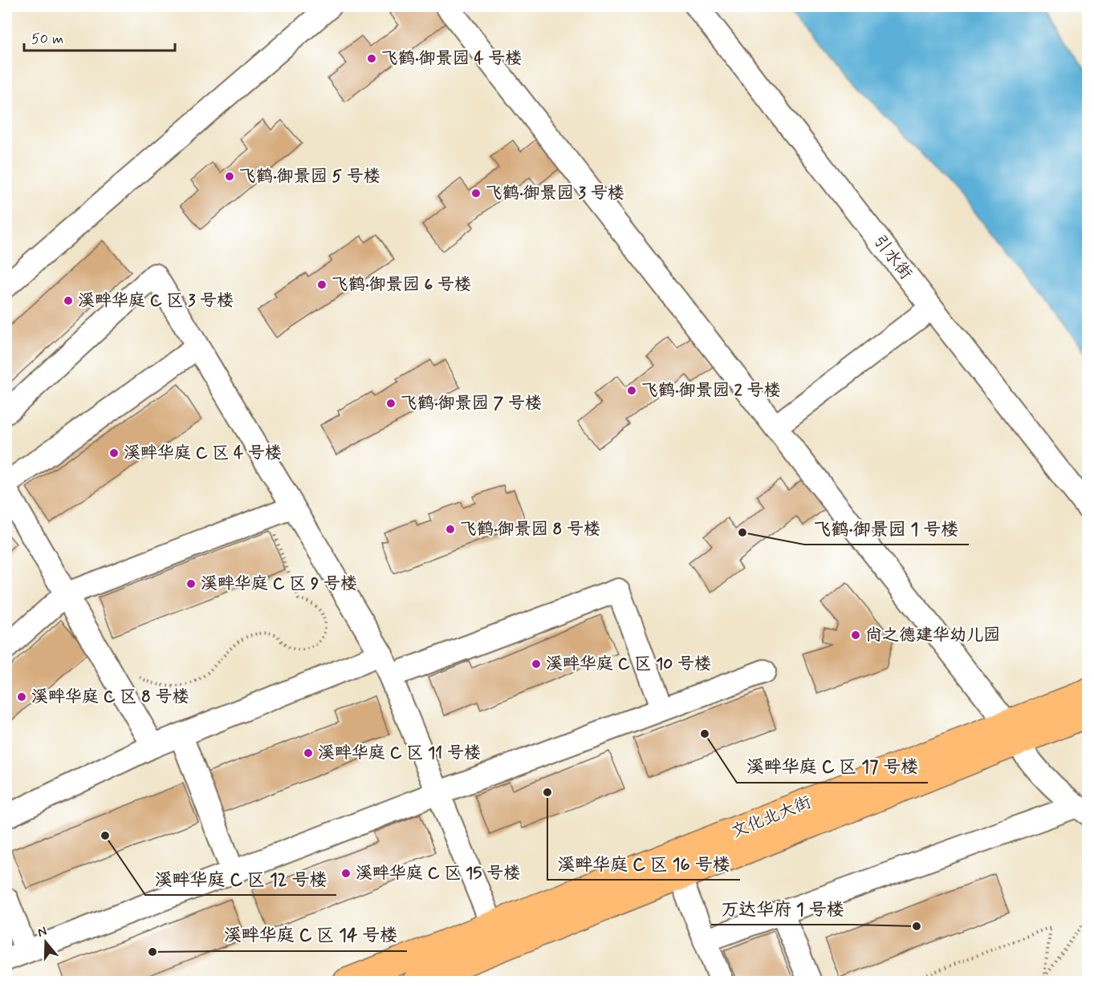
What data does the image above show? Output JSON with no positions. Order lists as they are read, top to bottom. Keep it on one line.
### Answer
{"streets":{"main road":["文化北大街"],"street":["引水街"]},"places":["飞鹤·御景园 4 号楼","飞鹤·御景园 5 号楼","飞鹤·御景园 3 号楼","飞鹤·御景园 6 号楼","溪畔华庭 C 区 3 号楼","飞鹤·御景园 2 号楼","飞鹤·御景园 7 号楼","溪畔华庭 C 区 4 号楼","飞鹤·御景园 8 号楼","飞鹤·御景园 1 号楼","溪畔华庭 C 区 9 号楼","尚之德建华幼儿园","溪畔华庭 C 区 10 号楼","溪畔华庭 C 区 8 号楼","溪畔华庭 C 区 17 号楼","溪畔华庭 C 区 11 号楼","溪畔华庭 C 区 16 号楼","溪畔华庭 C 区 12 号楼","溪畔华庭 C 区 15 号楼","万达华府 1 号楼","溪畔华庭 C 区 14 号楼"],"scale_bar":"50 m","north":"top"}
